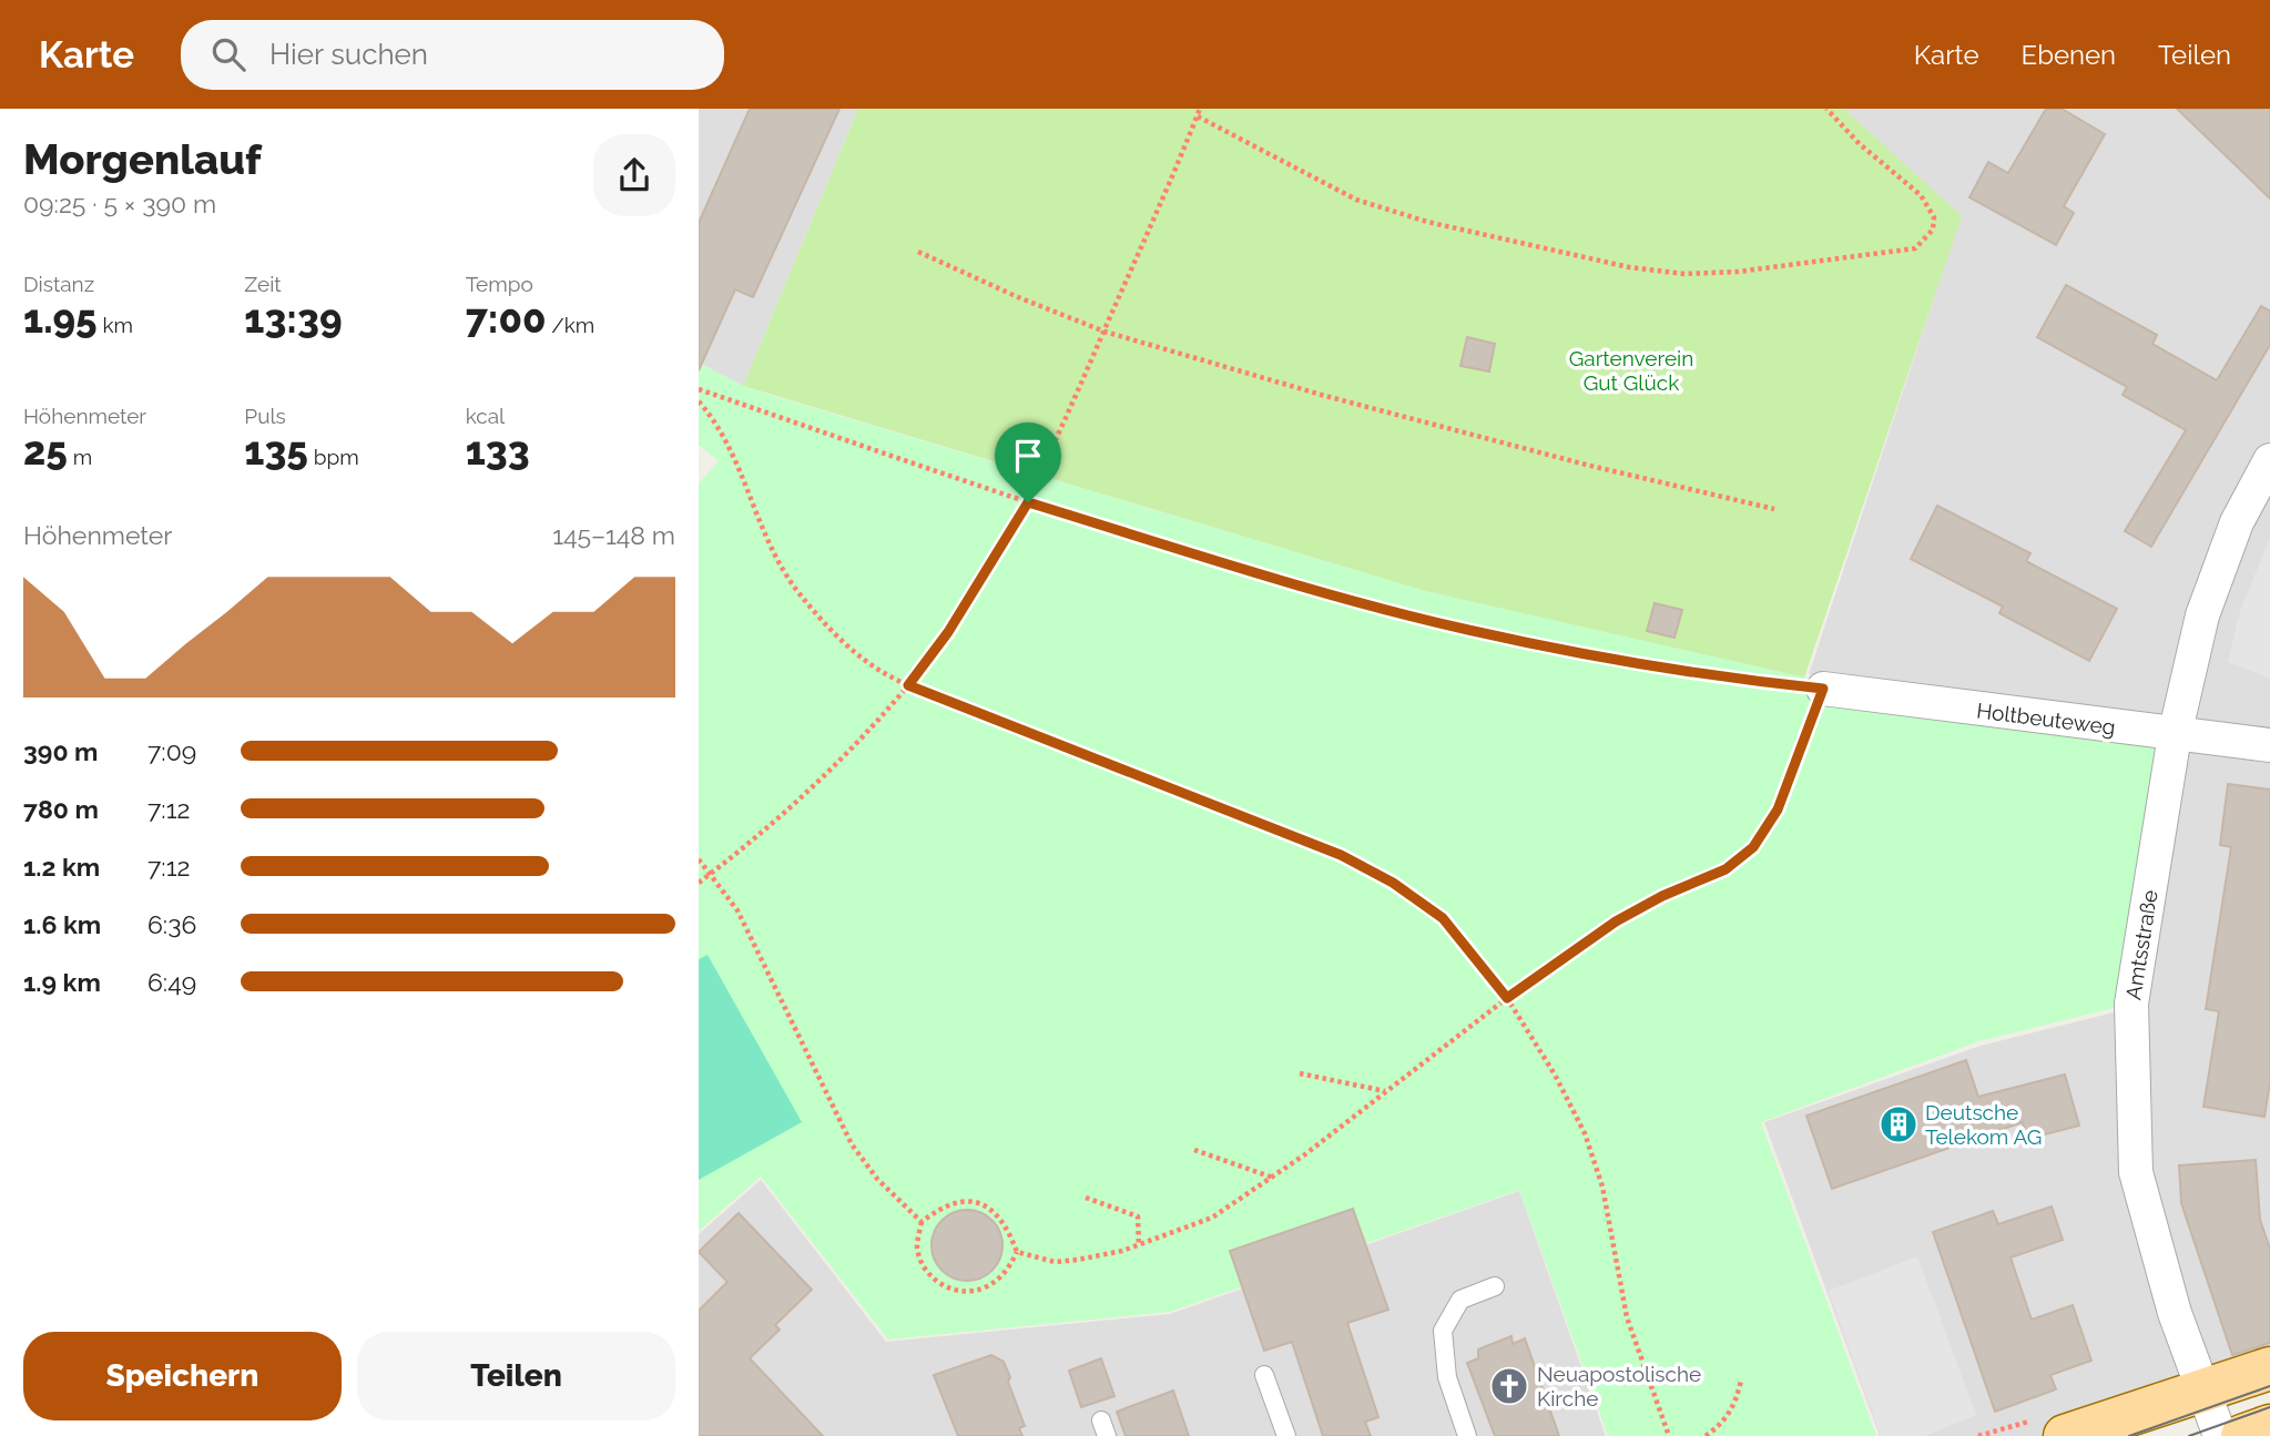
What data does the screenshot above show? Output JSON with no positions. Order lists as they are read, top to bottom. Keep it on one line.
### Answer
{"streets":{"street":["Holtbeuteweg","Amtsstraße"]},"crossings":[["Holtbeuteweg","Amtsstraße"]],"parks":["Gartenverein Gut Glück"],"places":{"building":["Deutsche Telekom AG"],"church":["Neuapostolische Kirche"]},"page":{"header":"Karte","search":"Hier suchen","nav":["Karte","Ebenen","Teilen"],"heading":["Morgenlauf","09:25 · 5 × 390 m"],"stats":[["Distanz","1.95 km"],["Zeit","13:39"],["Tempo","7:00 /km"],["Höhenmeter","25 m"],["Puls","135 bpm"],["kcal","133"]],"chart":["Höhenmeter","145–148 m"],"list":[{"name":"390 m","note":"7:09"},{"name":"780 m","note":"7:12"},{"name":"1.2 km","note":"7:12"},{"name":"1.6 km","note":"6:36"},{"name":"1.9 km","note":"6:49"}],"buttons":["Speichern","Teilen"]}}
